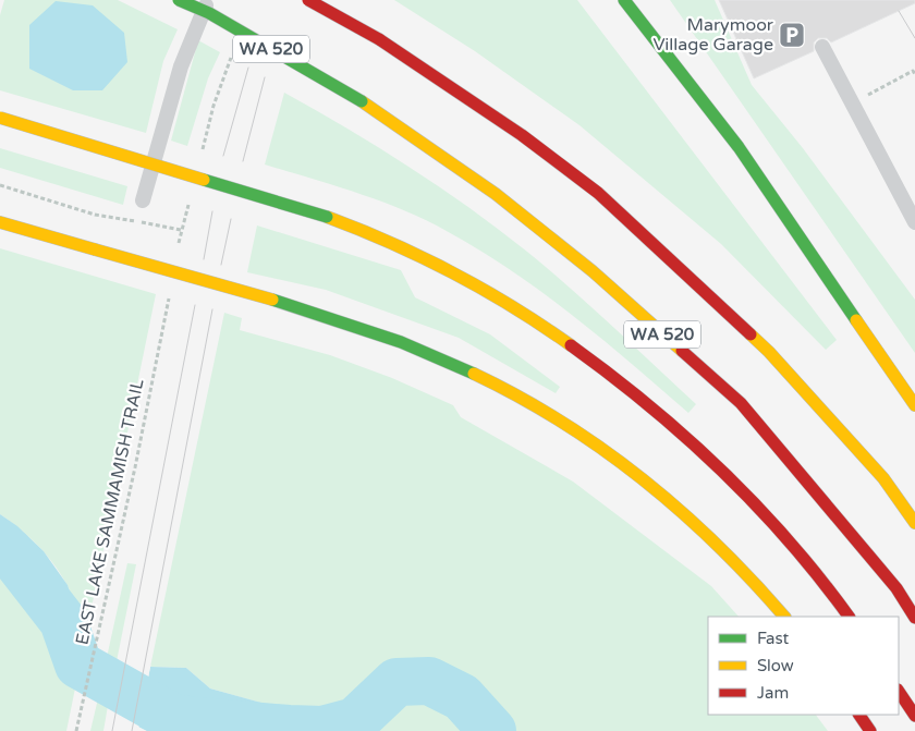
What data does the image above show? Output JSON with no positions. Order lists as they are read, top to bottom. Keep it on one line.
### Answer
{"streets":{"highway":["WA 520"],"path":["EAST LAKE SAMMAMISH TRAIL"]},"places":{"parking":["Marymoor Village Garage"]},"legend":["Fast","Slow","Jam"]}
